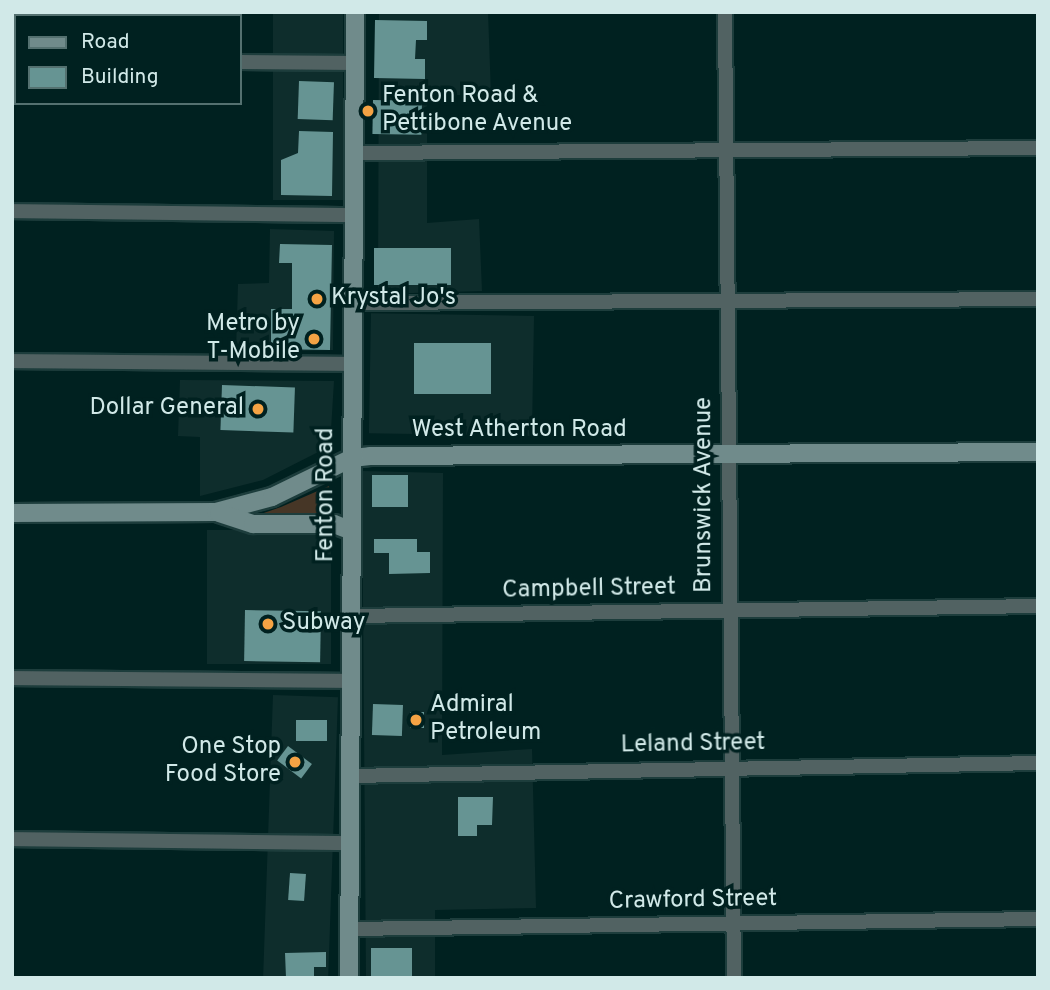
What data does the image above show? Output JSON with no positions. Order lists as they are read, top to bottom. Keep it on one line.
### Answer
{"streets":{"street":["West Atherton Road","Fenton Road","Brunswick Avenue","Campbell Street","Leland Street","Crawford Street"]},"crossings":[["West Atherton Road","Fenton Road"],["West Atherton Road","Brunswick Avenue"],["Fenton Road","Campbell Street"],["Fenton Road","Leland Street"],["Fenton Road","Crawford Street"],["Brunswick Avenue","Campbell Street"],["Brunswick Avenue","Leland Street"],["Brunswick Avenue","Crawford Street"]],"places":["Fenton Road & Pettibone Avenue","Krystal Jo's","Metro by T-Mobile","Dollar General","Subway","Admiral Petroleum","One Stop Food Store"],"legend":["Road","Building"]}
